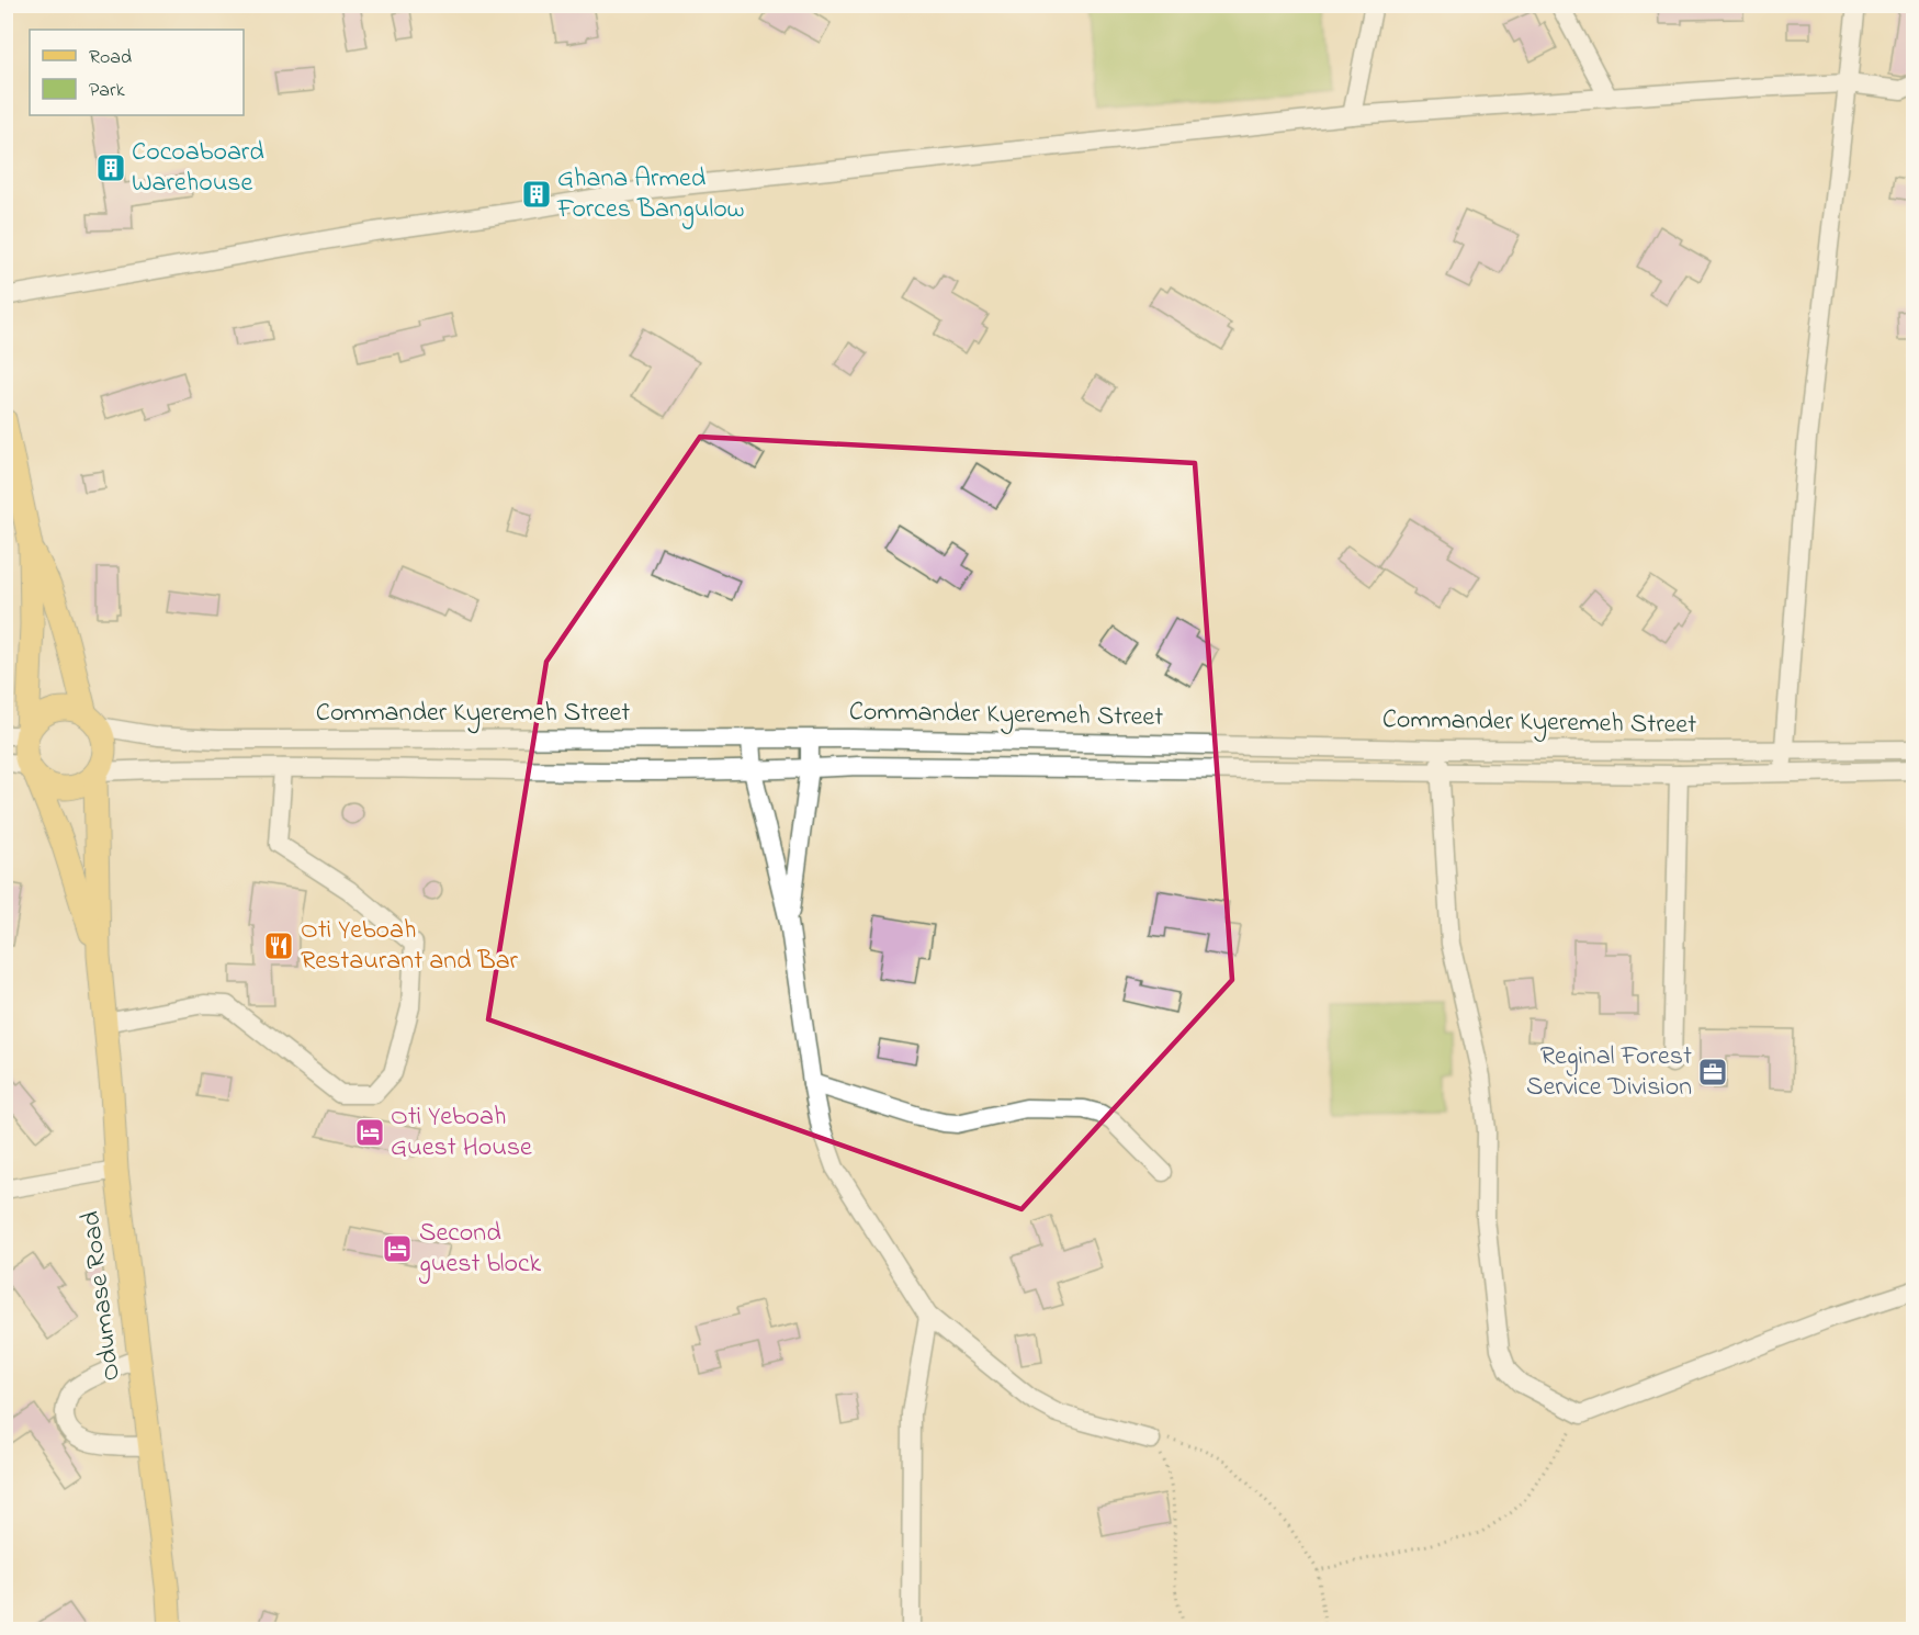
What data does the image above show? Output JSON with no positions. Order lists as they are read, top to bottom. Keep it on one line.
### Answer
{"streets":{"main road":["Odumase Road"],"street":["Commander Kyeremeh Street"]},"crossings":[["Commander Kyeremeh Street","Odumase Road"]],"places":{"building":["Cocoaboard Warehouse","Ghana Armed Forces Bangulow"],"restaurant":["Oti Yeboah Restaurant and Bar"],"office":["Reginal Forest Service Division"],"hotel":["Oti Yeboah Guest House","Second guest block"]},"legend":["Road","Park"]}
